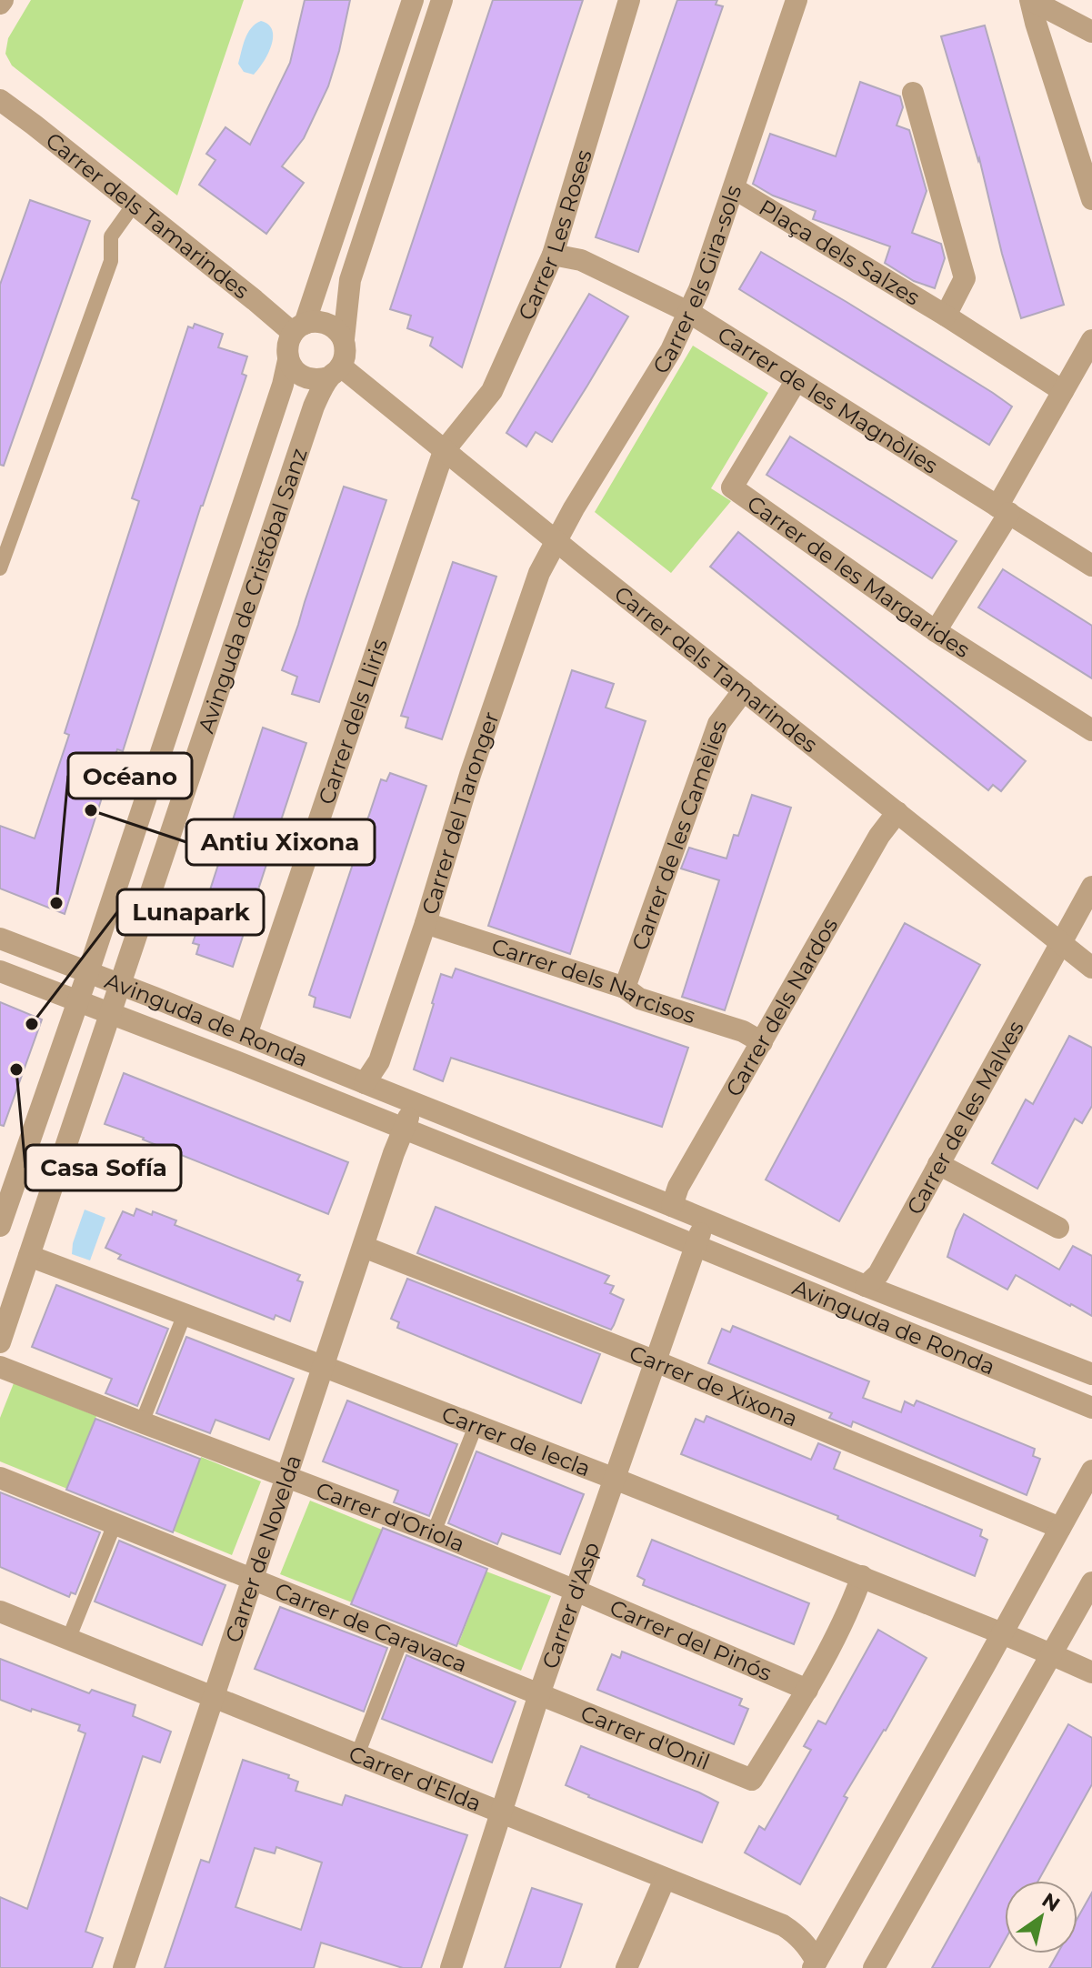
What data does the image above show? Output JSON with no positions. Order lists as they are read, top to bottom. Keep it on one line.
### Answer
{"streets":{"street":["Carrer dels Tamarindes","Carrer Les Roses","Plaça dels Salzes","Carrer els Gira-sols","Carrer de les Magnòlies","Carrer de les Margarides","Avinguda de Cristóbal Sanz","Carrer dels Lliris","Carrer del Taronger","Carrer de les Camèlies","Carrer dels Narcisos","Carrer dels Nardos","Avinguda de Ronda","Carrer de les Malves","Carrer de Xixona","Carrer de Iecla","Carrer d'Oriola","Carrer de Novelda","Carrer d'Asp","Carrer de Caravaca","Carrer del Pinós","Carrer d'Onil","Carrer d'Elda"]},"crossings":[["Carrer dels Tamarindes","Carrer Les Roses"],["Carrer dels Tamarindes","Carrer els Gira-sols"],["Carrer dels Tamarindes","Avinguda de Cristóbal Sanz"],["Carrer dels Tamarindes","Carrer dels Lliris"],["Carrer dels Tamarindes","Carrer del Taronger"],["Carrer dels Tamarindes","Carrer de les Camèlies"],["Carrer dels Tamarindes","Carrer dels Nardos"],["Carrer dels Tamarindes","Carrer de les Malves"],["Carrer Les Roses","Carrer de les Magnòlies"],["Carrer Les Roses","Carrer dels Lliris"],["Plaça dels Salzes","Carrer els Gira-sols"],["Carrer els Gira-sols","Carrer de les Magnòlies"],["Carrer els Gira-sols","Carrer del Taronger"],["Carrer de les Magnòlies","Carrer de les Margarides"],["Avinguda de Cristóbal Sanz","Avinguda de Ronda"],["Avinguda de Cristóbal Sanz","Carrer de Iecla"],["Carrer dels Lliris","Avinguda de Ronda"],["Carrer del Taronger","Carrer dels Narcisos"],["Carrer del Taronger","Avinguda de Ronda"],["Carrer de les Camèlies","Carrer dels Narcisos"],["Carrer dels Narcisos","Carrer dels Nardos"],["Carrer dels Nardos","Avinguda de Ronda"],["Avinguda de Ronda","Carrer de les Malves"],["Avinguda de Ronda","Carrer de Novelda"],["Avinguda de Ronda","Carrer d'Asp"],["Carrer de Xixona","Carrer de Novelda"],["Carrer de Xixona","Carrer d'Asp"],["Carrer de Iecla","Carrer de Novelda"],["Carrer de Iecla","Carrer d'Asp"],["Carrer d'Oriola","Carrer de Novelda"],["Carrer d'Oriola","Carrer d'Asp"],["Carrer d'Oriola","Carrer del Pinós"],["Carrer de Novelda","Carrer de Caravaca"],["Carrer de Novelda","Carrer d'Elda"],["Carrer d'Asp","Carrer de Caravaca"],["Carrer d'Asp","Carrer del Pinós"],["Carrer d'Asp","Carrer d'Onil"],["Carrer d'Asp","Carrer d'Elda"],["Carrer de Caravaca","Carrer d'Onil"],["Carrer del Pinós","Carrer d'Onil"]],"places":["Antiu Xixona","Océano","Lunapark","Casa Sofía"],"north":"top right"}
